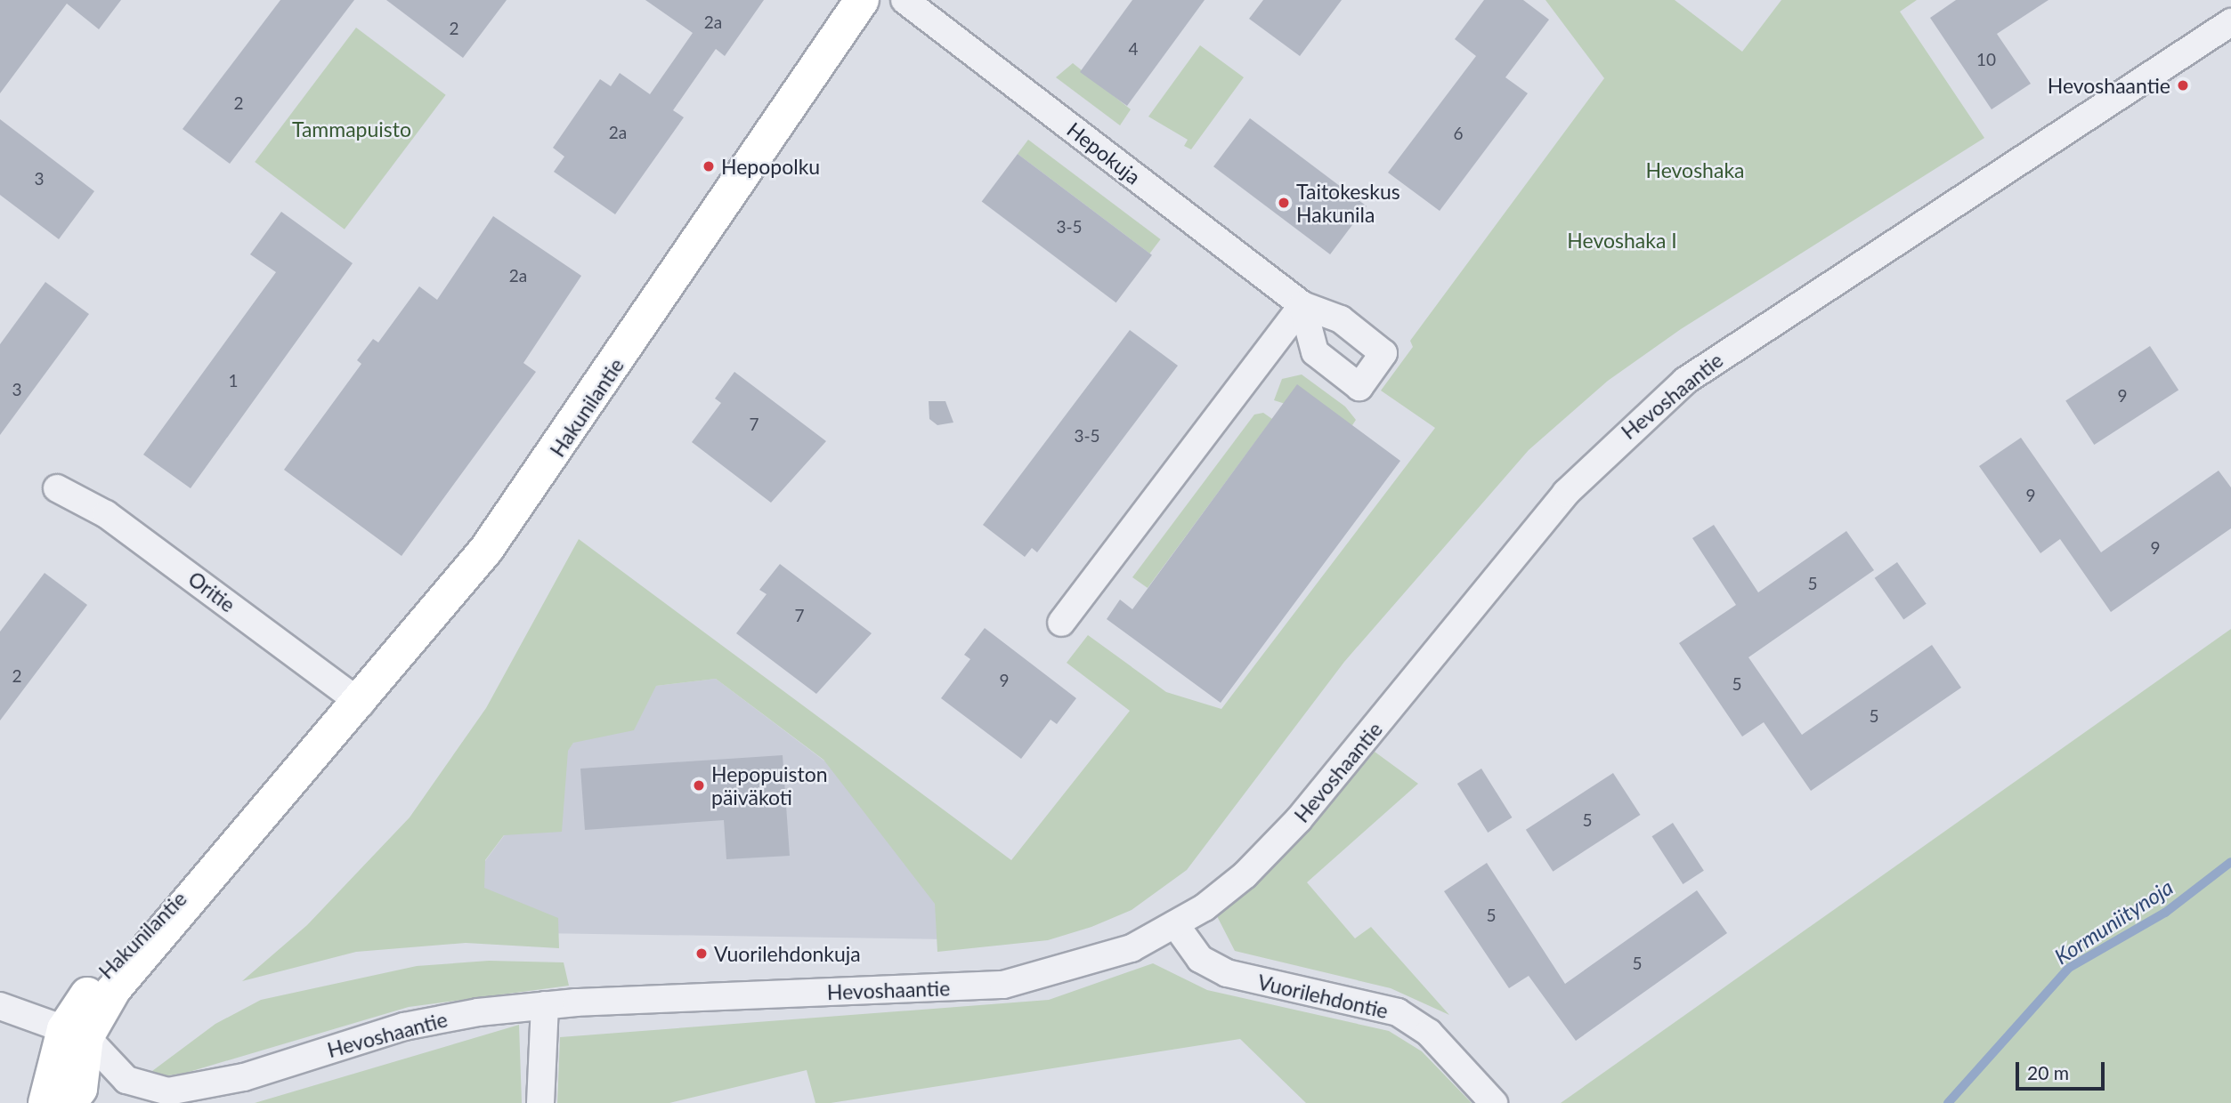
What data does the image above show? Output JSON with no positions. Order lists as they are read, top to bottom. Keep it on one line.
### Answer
{"streets":{"main road":["Hakunilantie"],"street":["Hepokuja","Hevoshaantie","Oritie","Vuorilehdontie"]},"crossings":[["Hevoshaantie","Hakunilantie"],["Hevoshaantie","Vuorilehdontie"],["Hakunilantie","Oritie"]],"water":["Kormuniitynoja"],"parks":["Tammapuisto","Hevoshaka","Hevoshaka I"],"places":["Hevoshaantie","Hepopolku","Taitokeskus Hakunila","Hepopuiston päiväkoti","Vuorilehdonkuja"],"house_numbers":["2a","2","4","10","2","2a","6","3","3-5","2a","1","3","9","7","3-5","9","9","5","7","2","9","5","5","5","5","5"],"scale_bar":"20 m"}
